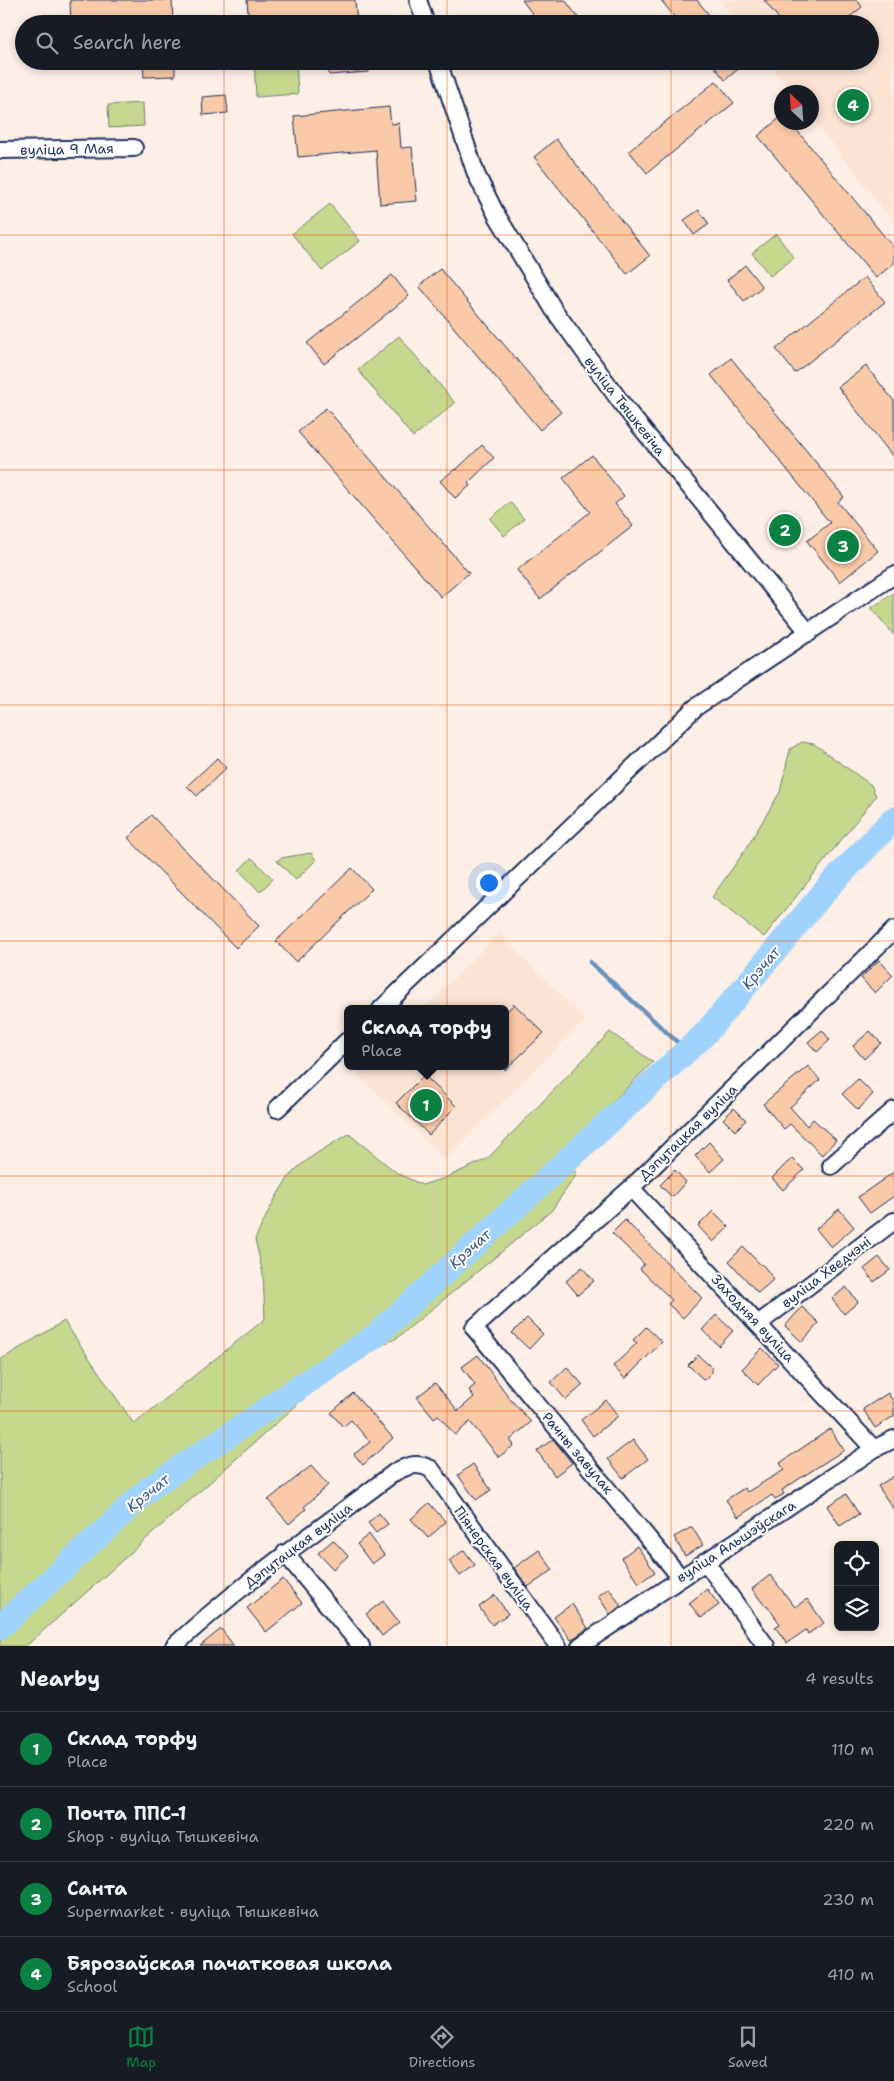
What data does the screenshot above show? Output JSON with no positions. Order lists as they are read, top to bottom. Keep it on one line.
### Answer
{"streets":{"street":["вуліца 9 Мая","вуліца Тышкевіча","Дэпутацкая вуліца","вуліца Хведчэні","Заходняя вуліца","Рачны завулак","вуліца Альшэўскага","Піянерская вуліца"]},"crossings":[["Дэпутацкая вуліца","Заходняя вуліца"],["Дэпутацкая вуліца","Рачны завулак"],["Дэпутацкая вуліца","Піянерская вуліца"],["вуліца Хведчэні","Заходняя вуліца"],["Заходняя вуліца","вуліца Альшэўскага"],["Рачны завулак","вуліца Альшэўскага"]],"water":["Крэчат"],"north":"top left","page":{"search":"Search here","pins":["4","2","3","1"],"popup":["Склад торфу","Place"],"heading":["Nearby","4 results"],"list":[{"mark":"1","name":"Склад торфу","note":"Place","value":"110 m"},{"mark":"2","name":"Почта ППС-1","note":"Shop · вуліца Тышкевіча","value":"220 m"},{"mark":"3","name":"Санта","note":"Supermarket · вуліца Тышкевіча","value":"230 m"},{"mark":"4","name":"Бярозаўская пачатковая школа","note":"School","value":"410 m"}],"nav":["Map","Directions","Saved"]}}
